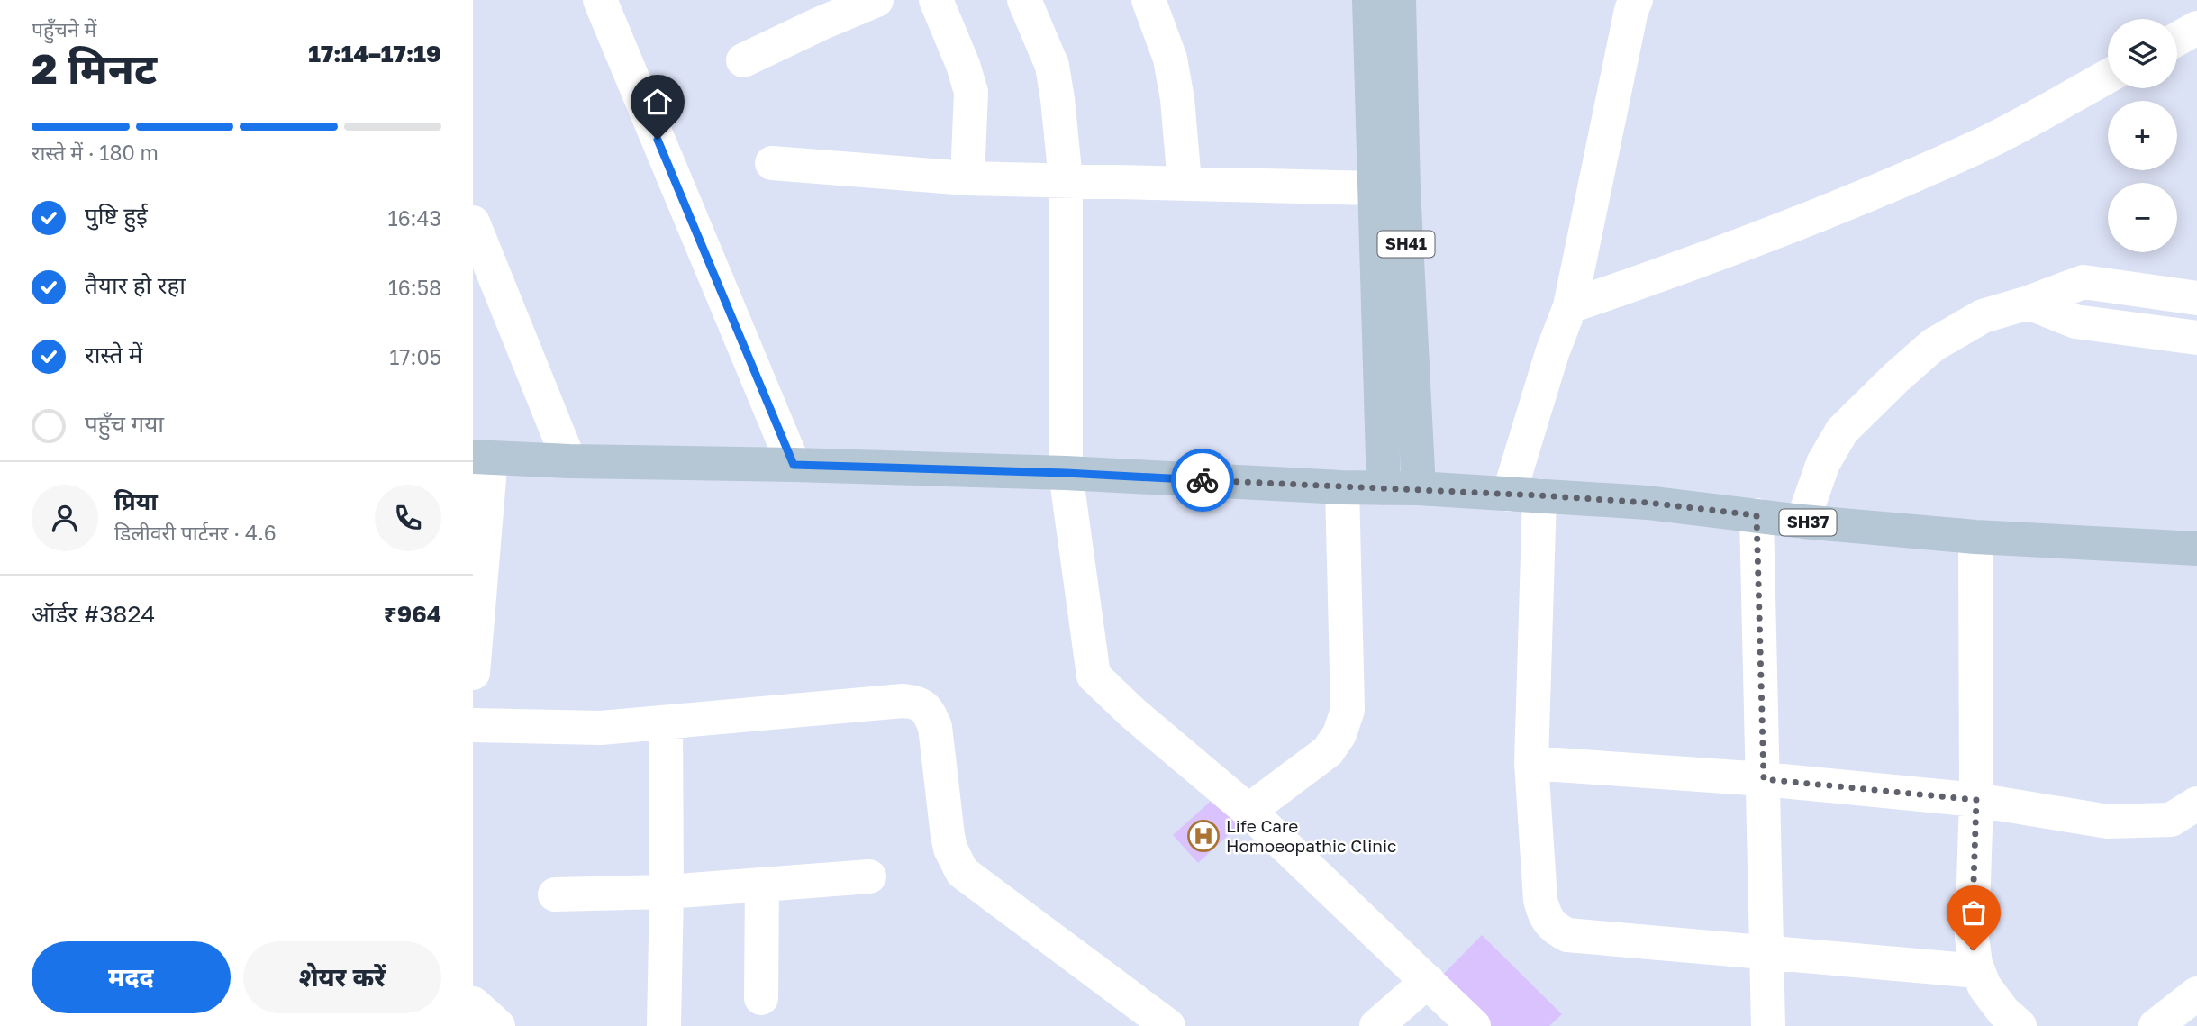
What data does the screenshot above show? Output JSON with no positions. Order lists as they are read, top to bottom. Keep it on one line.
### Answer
{"streets":{"main road":["SH41","SH37"]},"crossings":[["SH41","SH37"]],"places":{"hospital":["Life Care Homoeopathic Clinic"]},"page":{"heading":["2 मिनट","पहुँचने में","17:14–17:19"],"panel":["प्रिया","डिलीवरी पार्टनर · 4.6","ऑर्डर #3824","₹964"],"map_buttons":["+","−"],"bar":"रास्ते में · 180 m","list":[["पुष्टि हुई","16:43"],["तैयार हो रहा","16:58"],["रास्ते में","17:05"],"पहुँच गया"],"buttons":["मदद","शेयर करें"]}}
